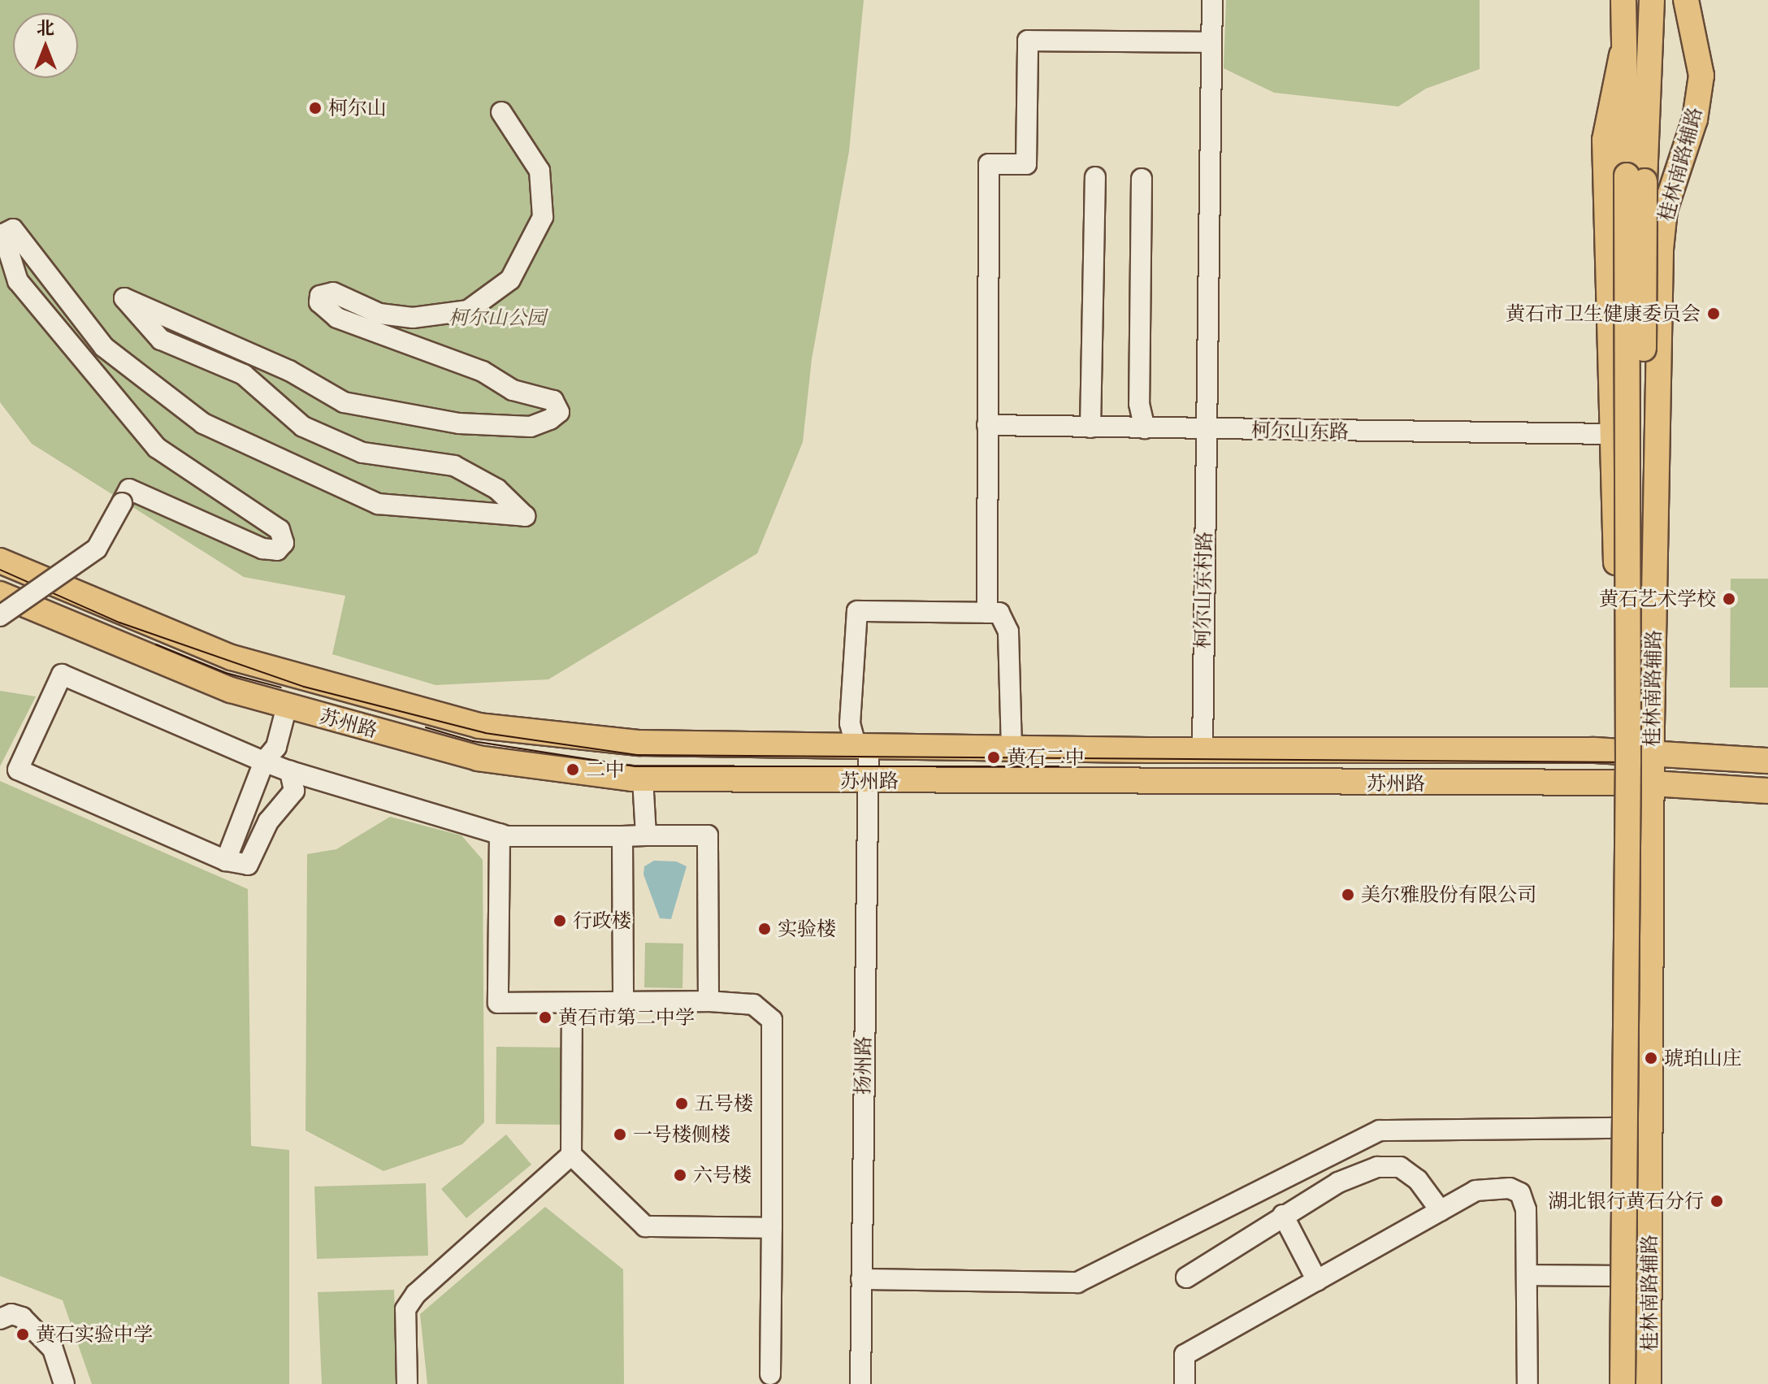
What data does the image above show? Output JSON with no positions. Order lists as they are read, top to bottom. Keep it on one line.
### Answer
{"streets":{"main road":["桂林南路辅路","苏州路"],"street":["柯尔山东路","柯尔山东村路","扬州路"]},"crossings":[["桂林南路辅路","柯尔山东路"],["桂林南路辅路","苏州路"],["柯尔山东路","柯尔山东村路"],["柯尔山东村路","苏州路"],["苏州路","扬州路"]],"parks":["柯尔山公园"],"places":["柯尔山","黄石市卫生健康委员会","黄石艺术学校","黄石二中","二中","美尔雅股份有限公司","行政楼","实验楼","黄石市第二中学","琥珀山庄","五号楼","一号楼侧楼","六号楼","湖北银行黄石分行","黄石实验中学"],"north":"top"}
